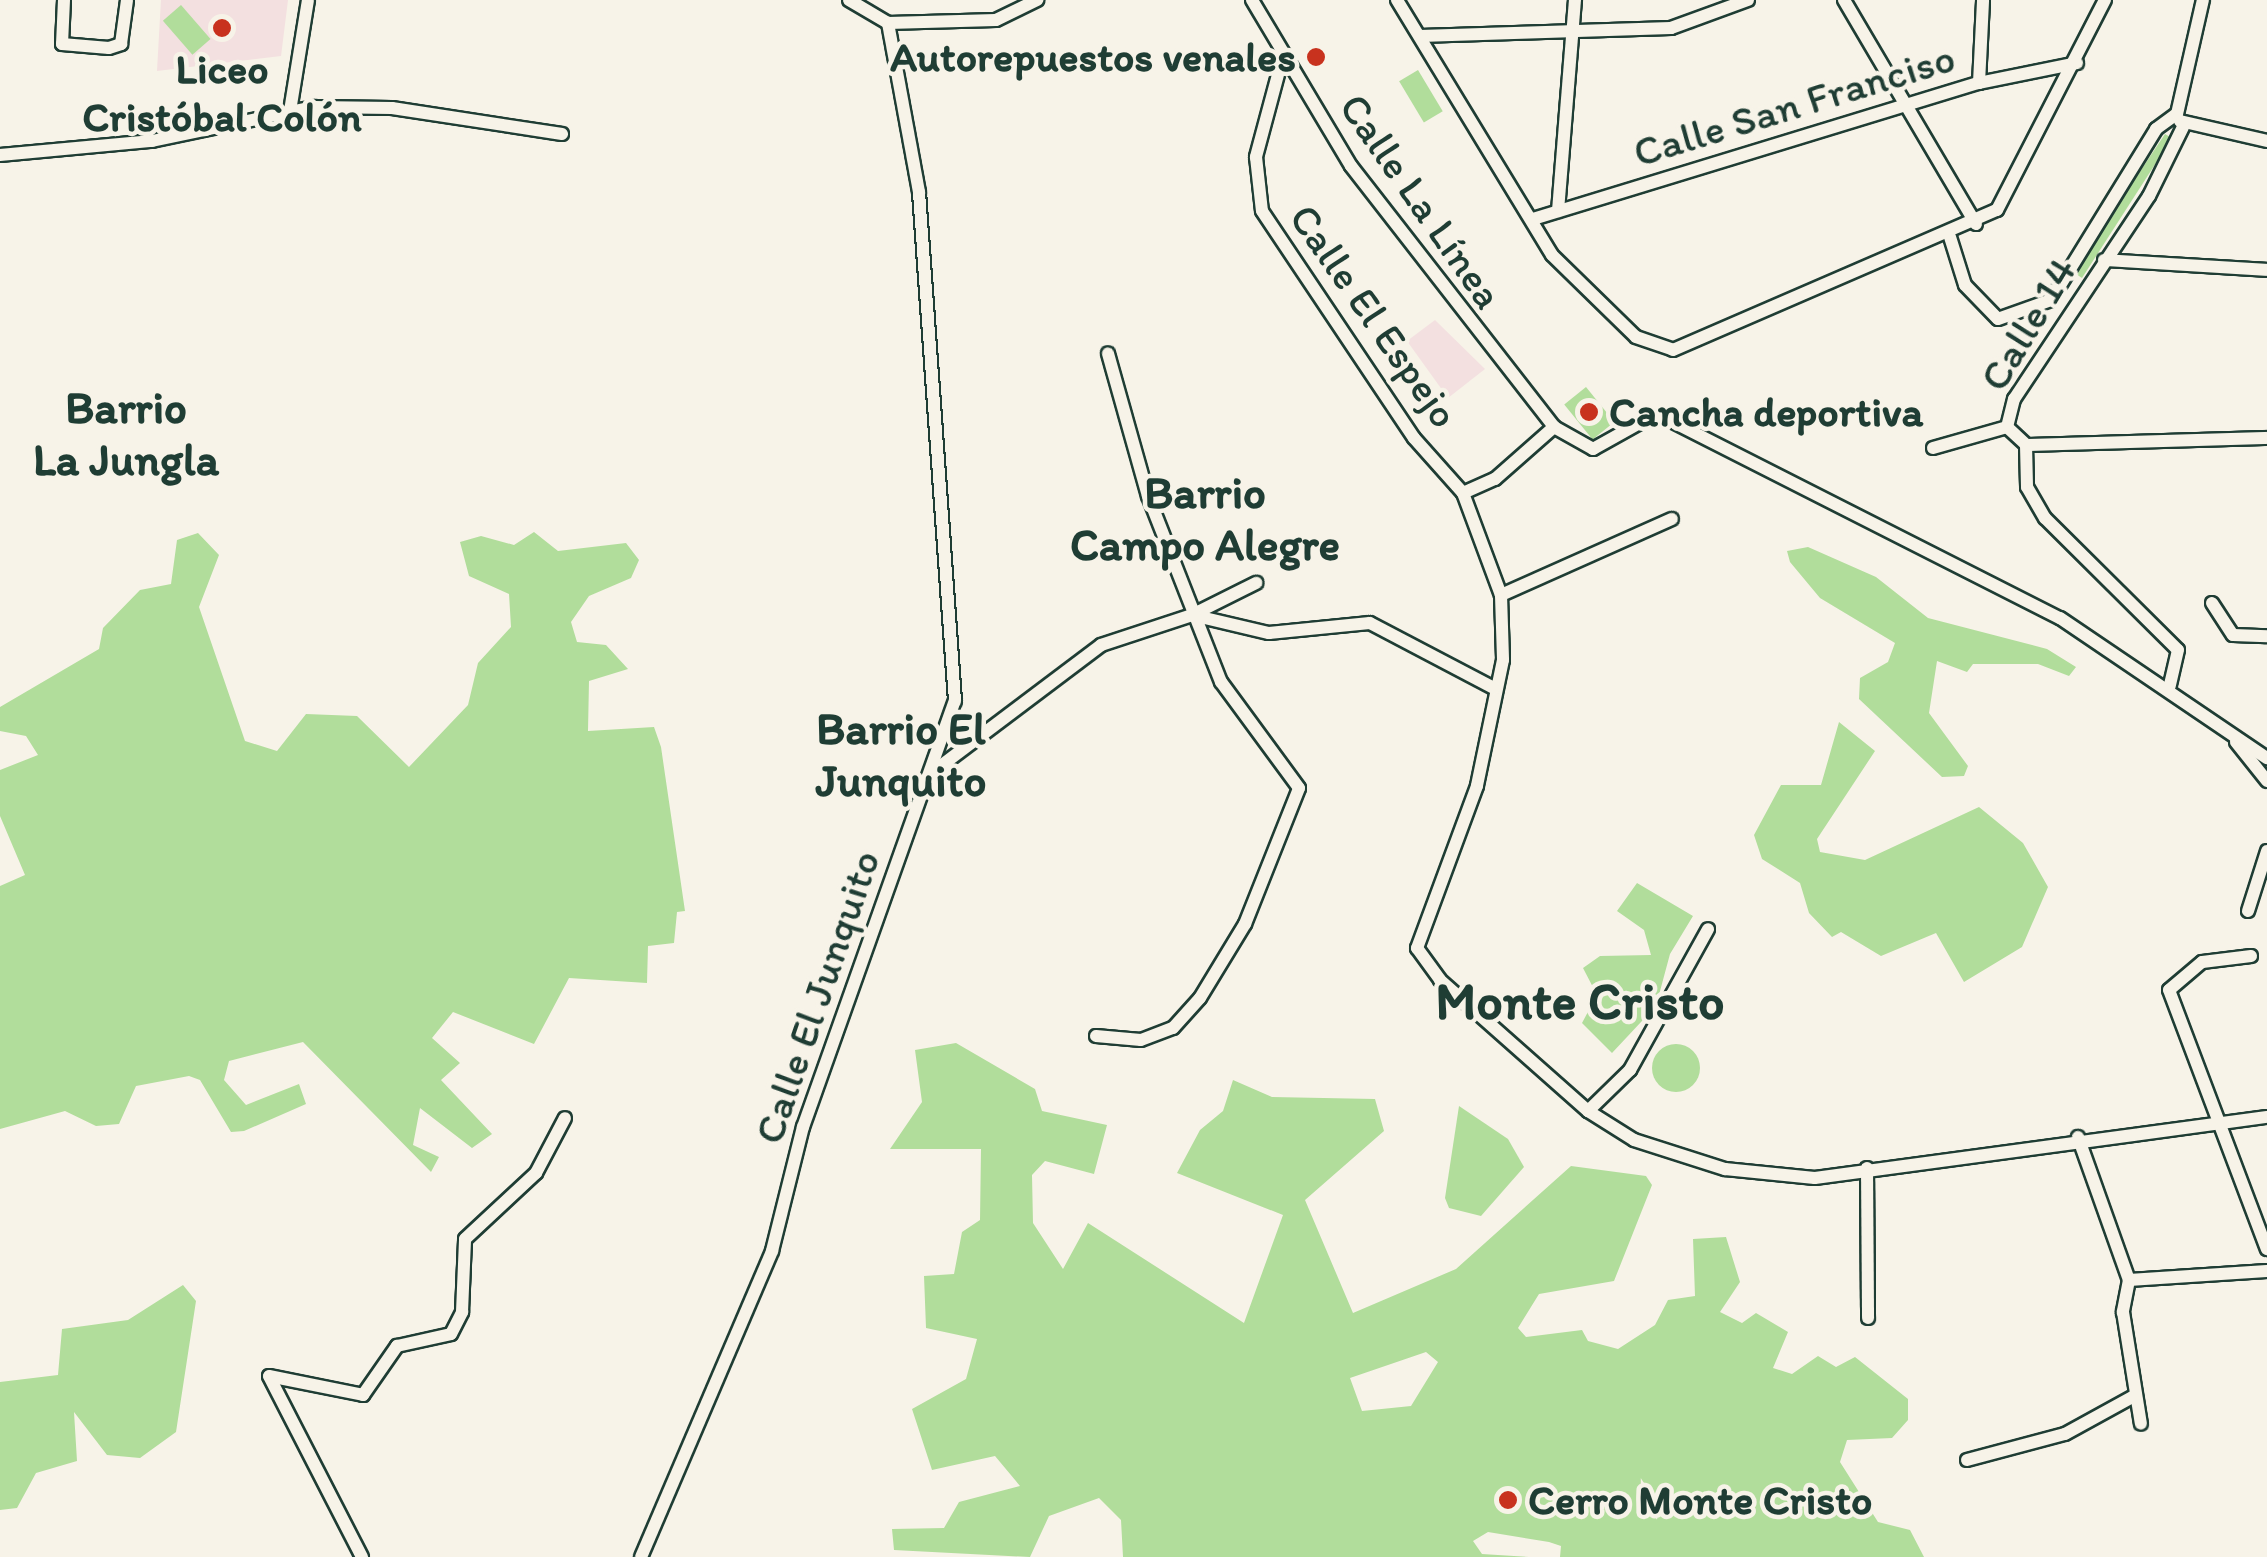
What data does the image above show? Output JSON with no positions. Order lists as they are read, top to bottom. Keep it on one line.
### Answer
{"streets":{"street":["Calle San Franciso","Calle La Línea","Calle El Espejo","Calle 14","Calle El Junquito"]},"crossings":[["Calle La Línea","Calle El Espejo"]],"districts":["Barrio La Jungla","Barrio Campo Alegre","Barrio El Junquito","Monte Cristo"],"places":["Liceo Cristóbal Colón","Autorepuestos venales","Cancha deportiva","Cerro Monte Cristo"]}
